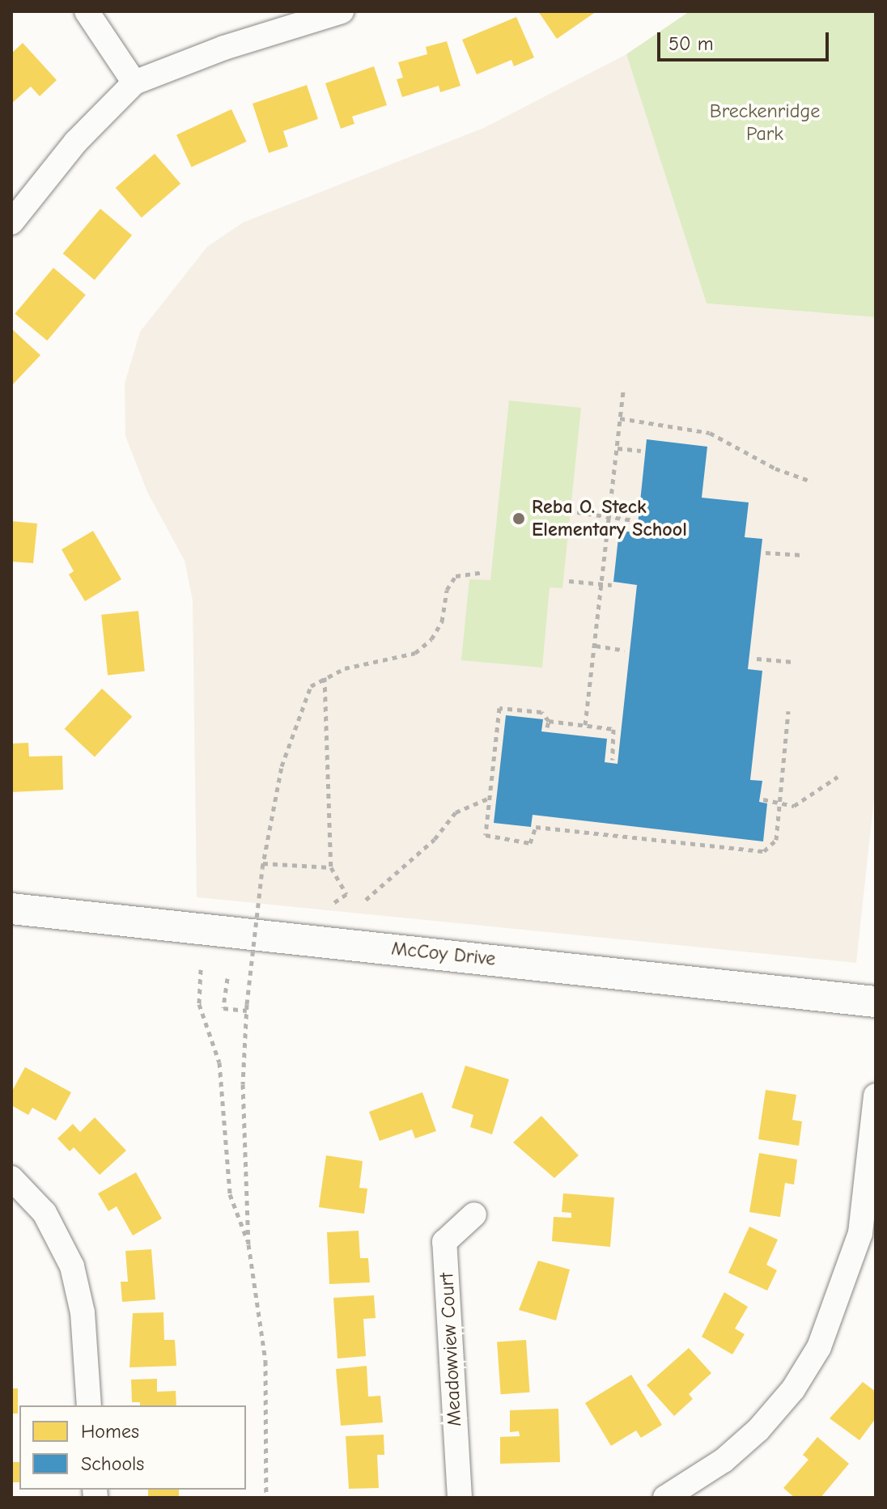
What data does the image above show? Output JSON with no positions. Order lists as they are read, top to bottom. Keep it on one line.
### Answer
{"streets":{"street":["McCoy Drive","Meadowview Court"]},"parks":["Breckenridge Park"],"places":["Reba O. Steck Elementary School"],"legend":["Homes","Schools"],"scale_bar":"50 m"}
